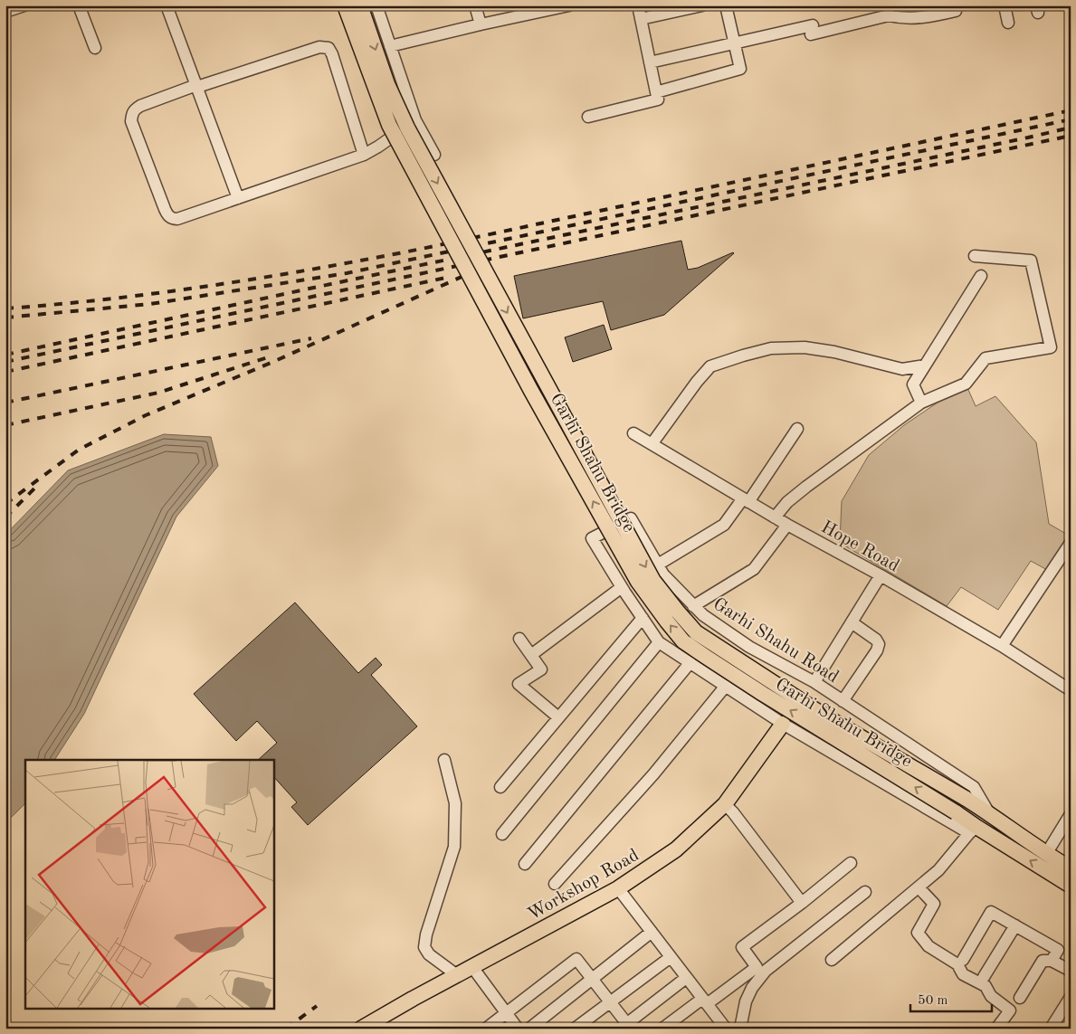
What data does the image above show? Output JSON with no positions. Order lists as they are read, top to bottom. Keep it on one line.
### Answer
{"streets":{"main road":["Garhi Shahu Bridge","Workshop Road"],"street":["Hope Road","Garhi Shahu Road"]},"crossings":[["Garhi Shahu Bridge","Garhi Shahu Road"],["Garhi Shahu Road","Workshop Road"]],"scale_bar":"50 m"}
